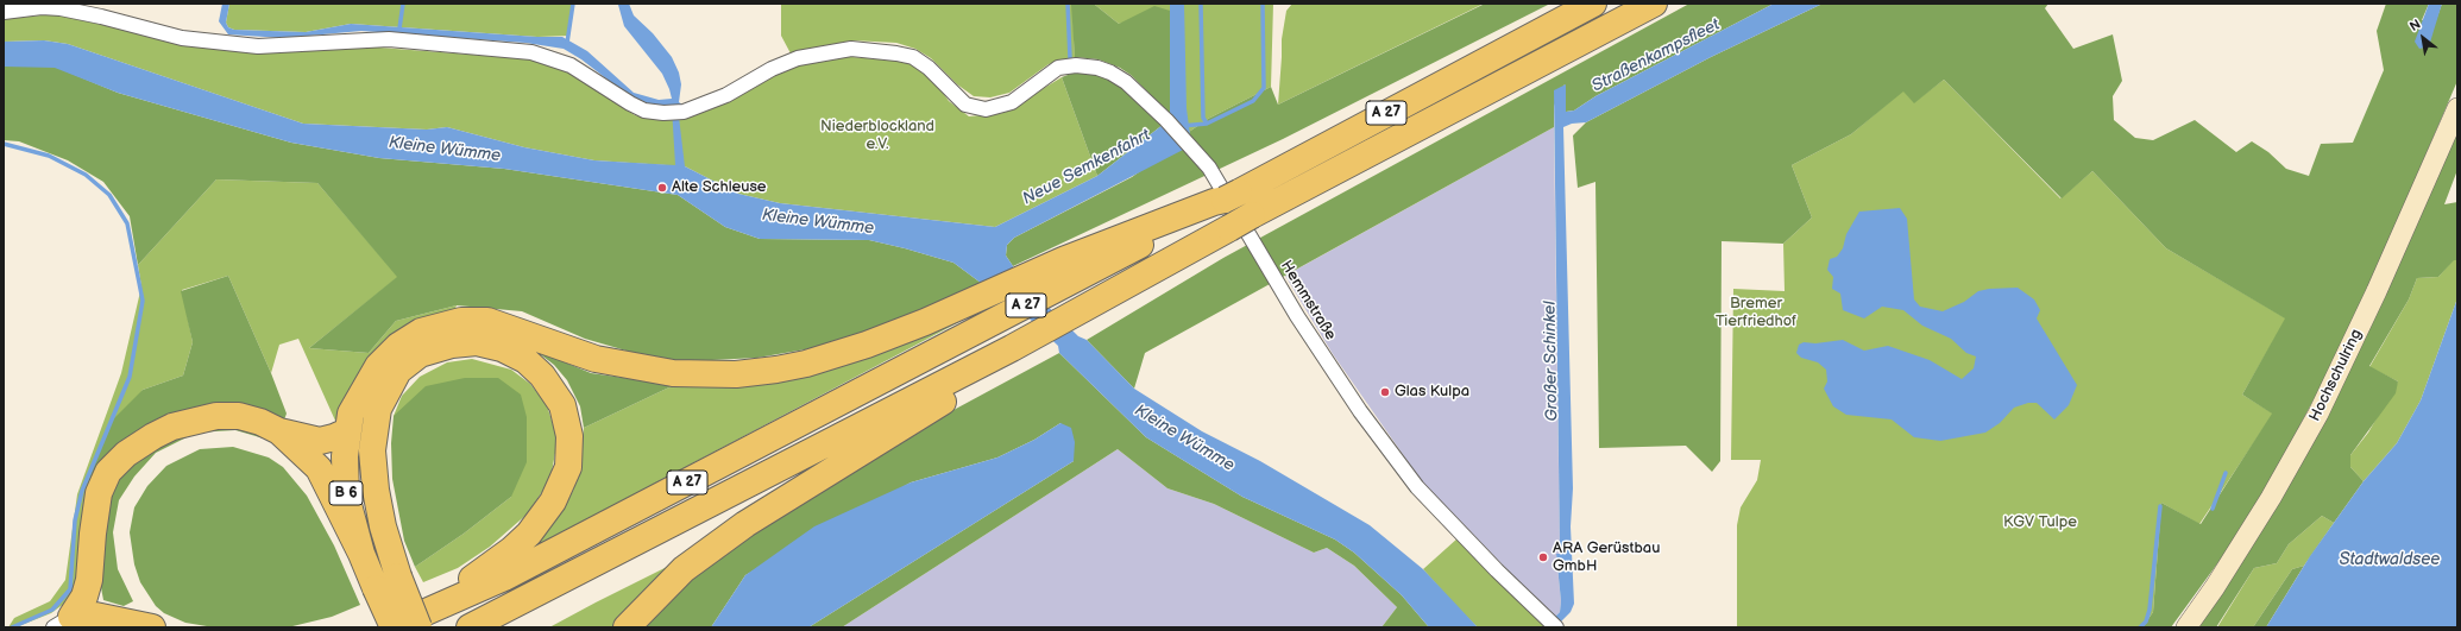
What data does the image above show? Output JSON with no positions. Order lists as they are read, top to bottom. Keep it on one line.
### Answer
{"streets":{"highway":["A 27","B 6"],"street":["Hemmstraße","Hochschulring"]},"crossings":[["A 27","B 6"]],"water":["Straßenkampsfleet","Kleine Wümme","Neue Semkenfahrt","Großer Schinkel","Stadtwaldsee"],"parks":["Niederblockland e.V.","Bremer Tierfriedhof","KGV Tulpe"],"places":["Alte Schleuse","Glas Kulpa","ARA Gerüstbau GmbH"],"north":"top left"}
